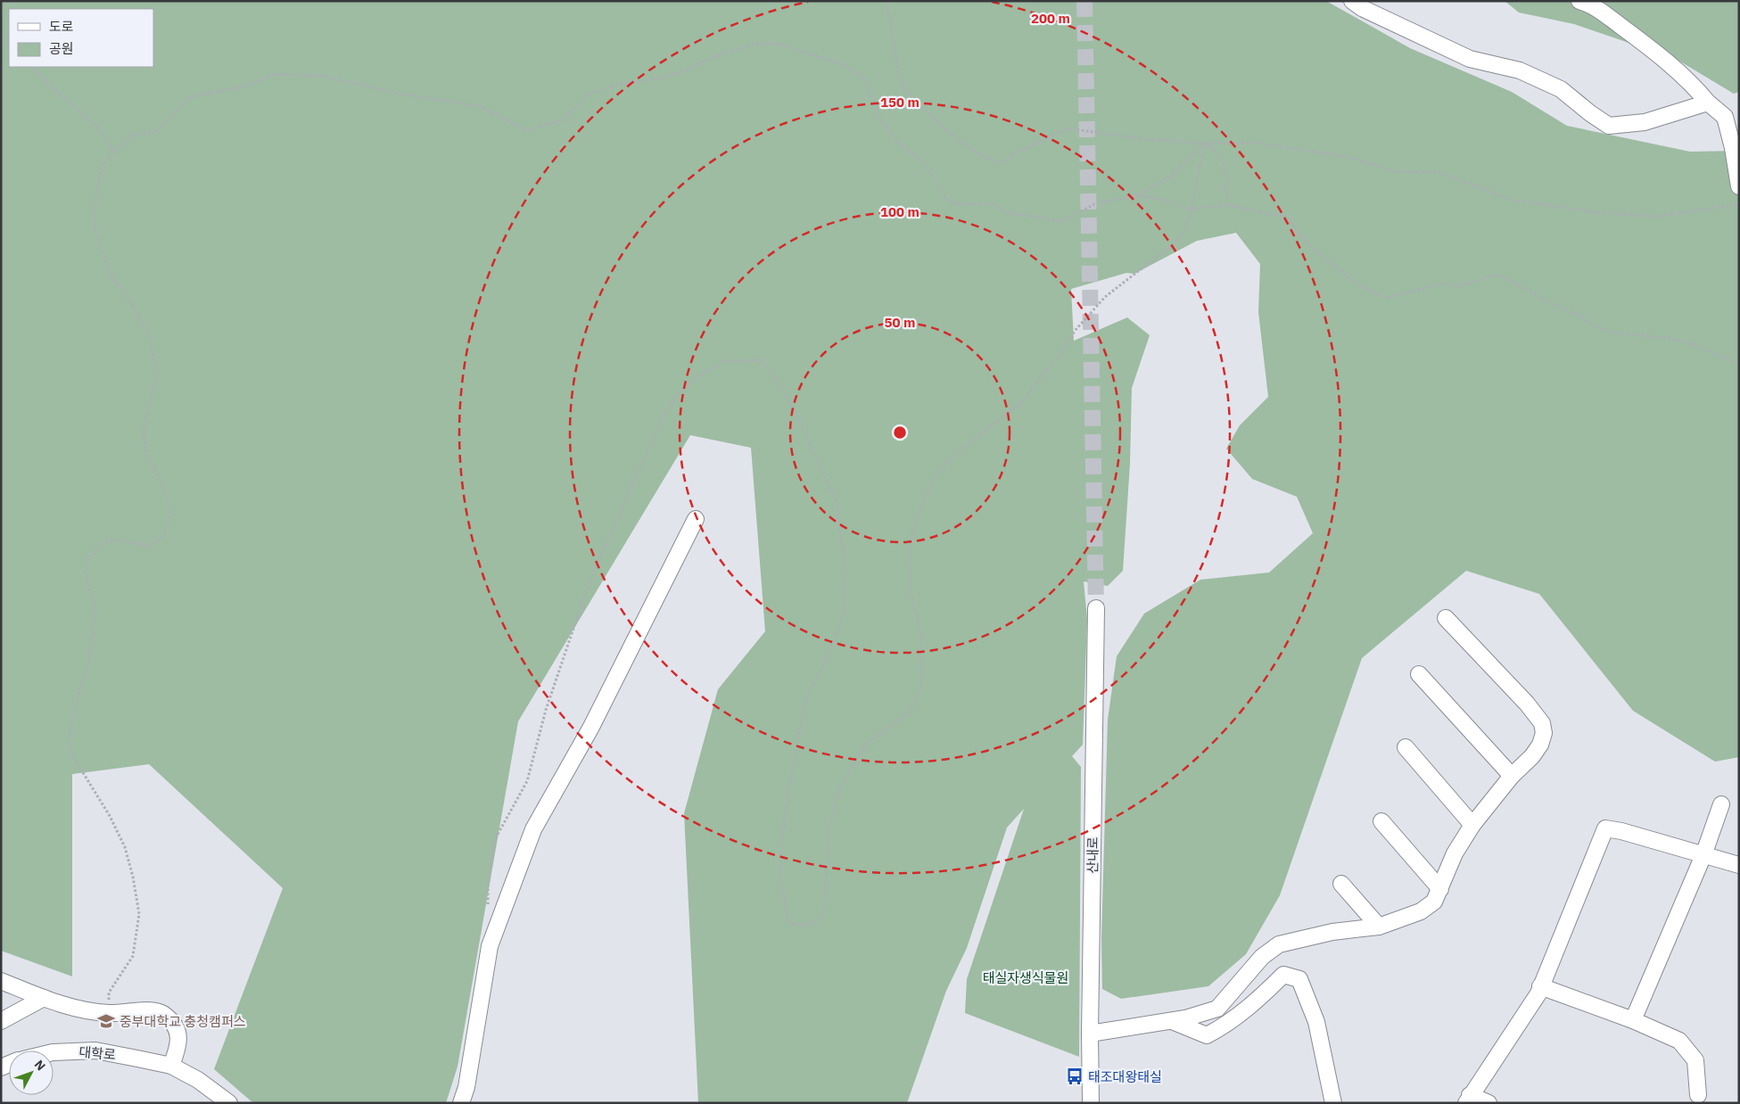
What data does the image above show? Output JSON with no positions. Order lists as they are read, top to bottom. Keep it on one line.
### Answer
{"streets":{"street":["산내로","대학로"]},"parks":["태실자생식물원"],"places":{"school or university":["중부대학교 충청캠퍼스"],"bus stop":["태조대왕태실"]},"legend":["도로","공원"],"north":"top right","rings":["200 m","150 m","100 m","50 m"]}
